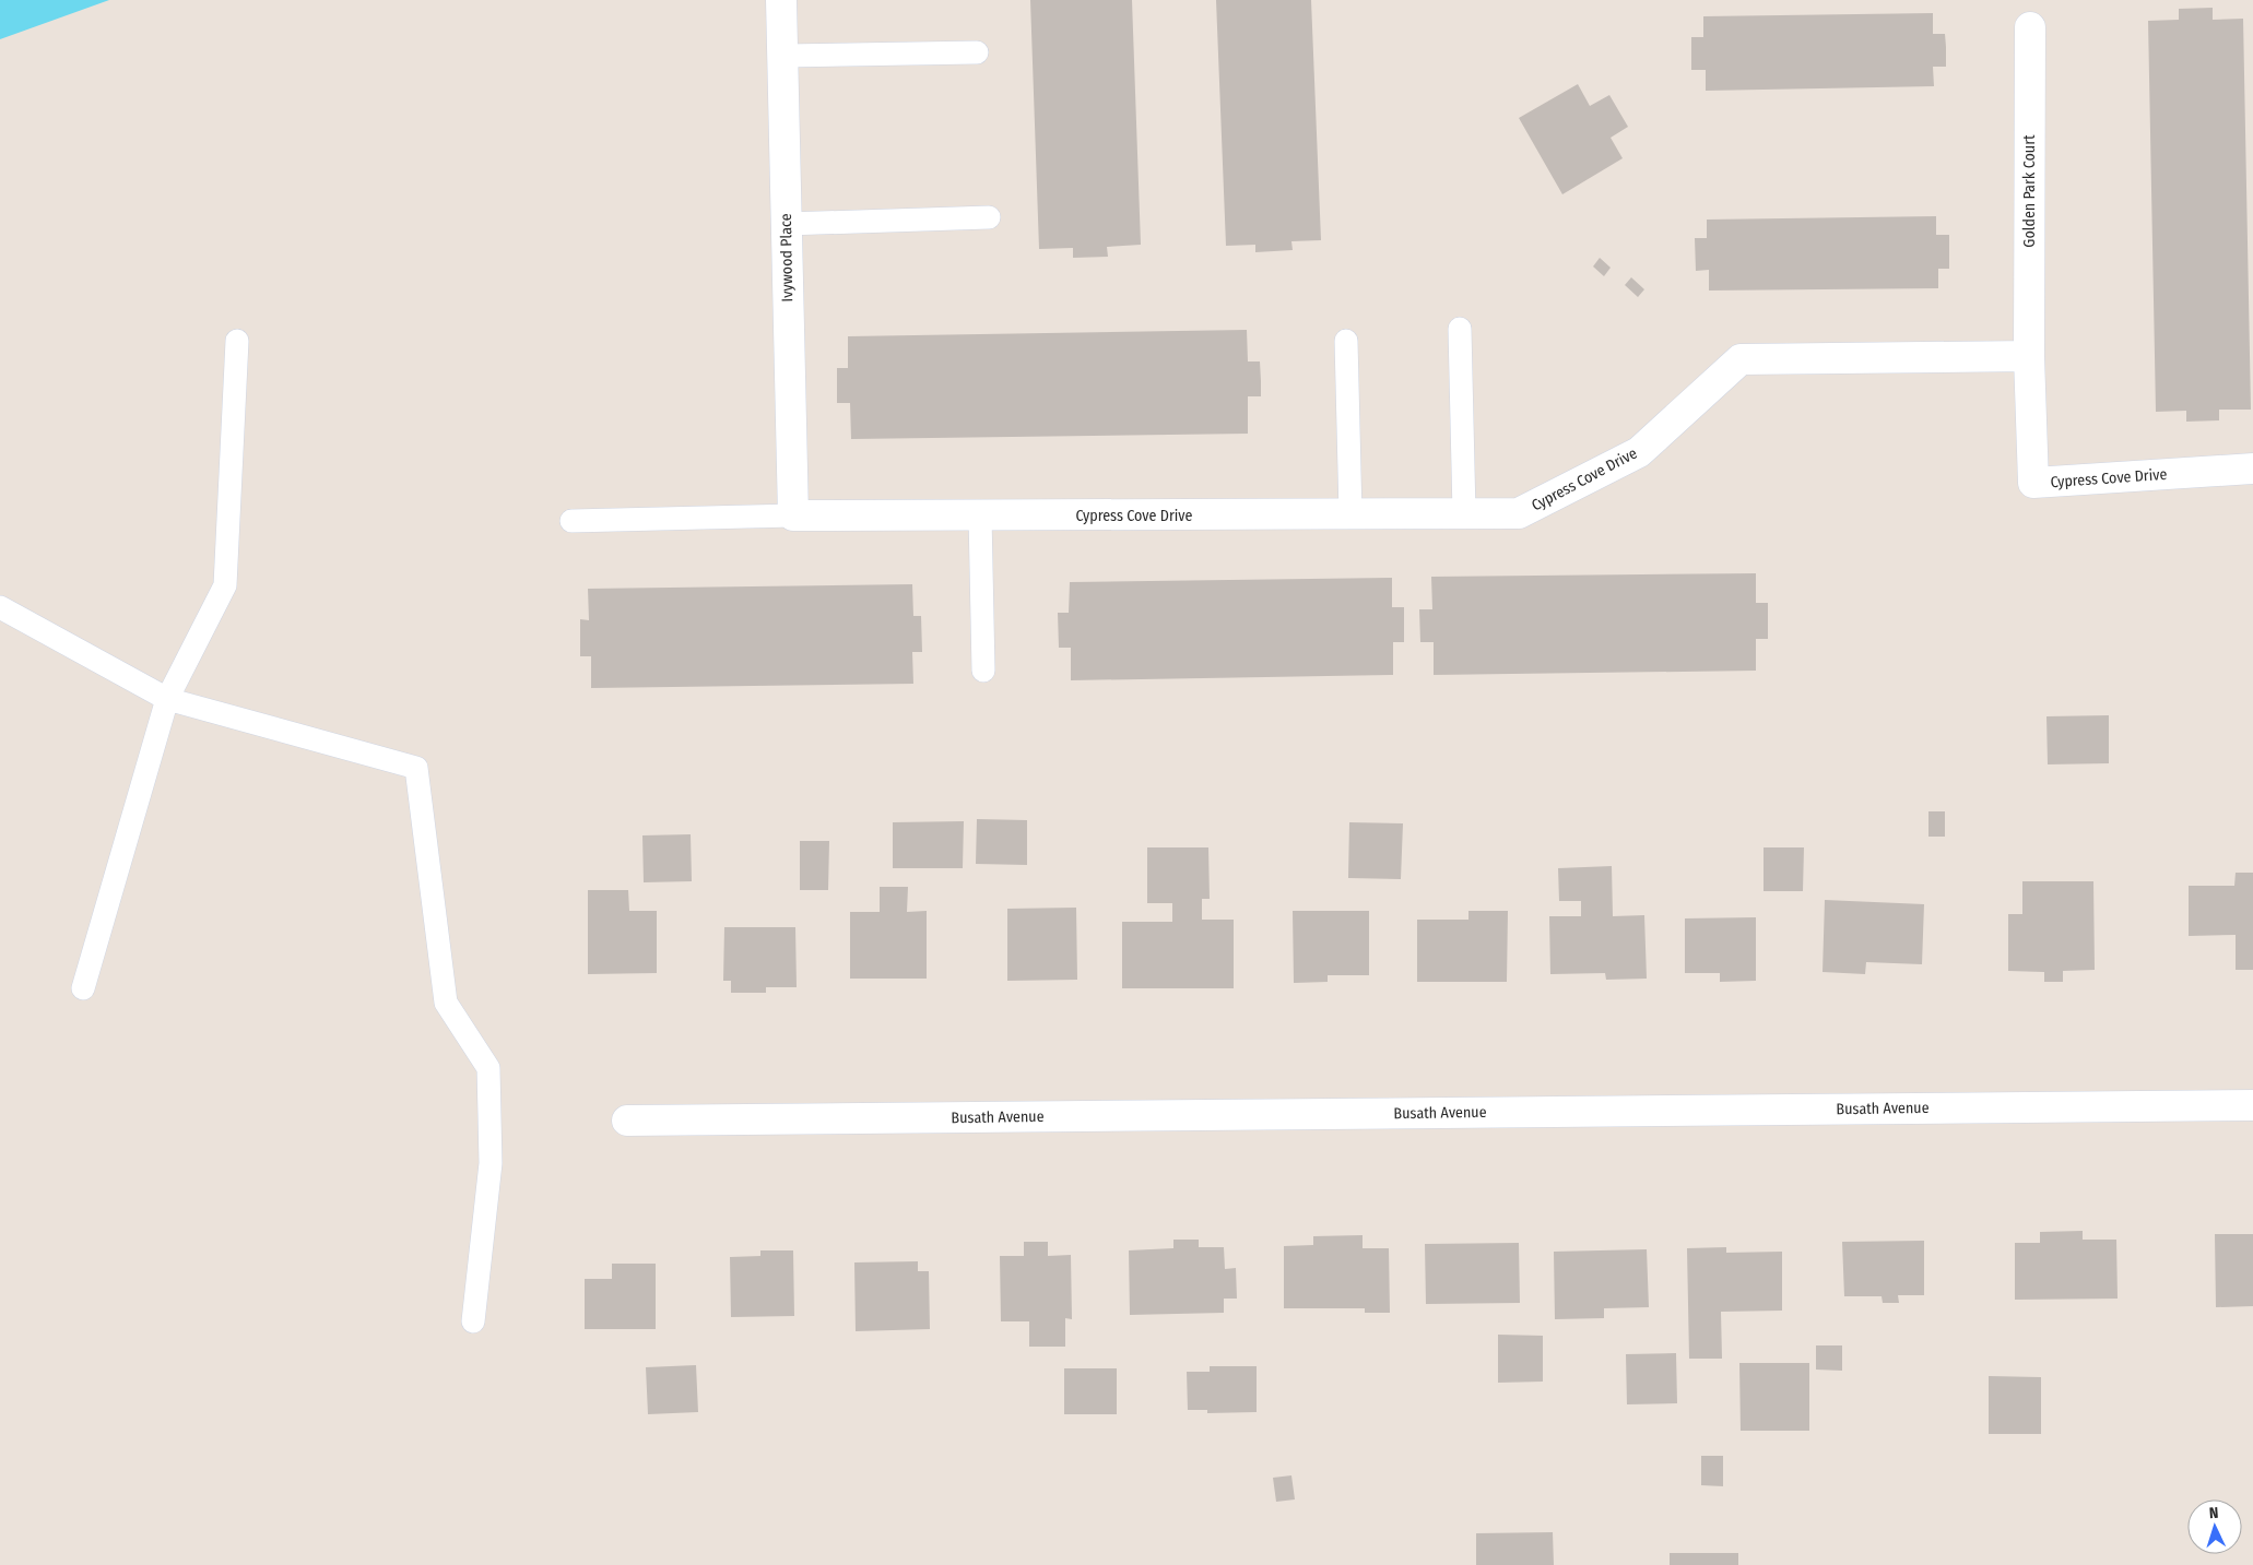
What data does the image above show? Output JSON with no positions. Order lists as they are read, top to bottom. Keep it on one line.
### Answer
{"streets":{"street":["Golden Park Court","Ivywood Place","Cypress Cove Drive","Busath Avenue"]},"crossings":[["Golden Park Court","Cypress Cove Drive"],["Ivywood Place","Cypress Cove Drive"]],"north":"top"}
